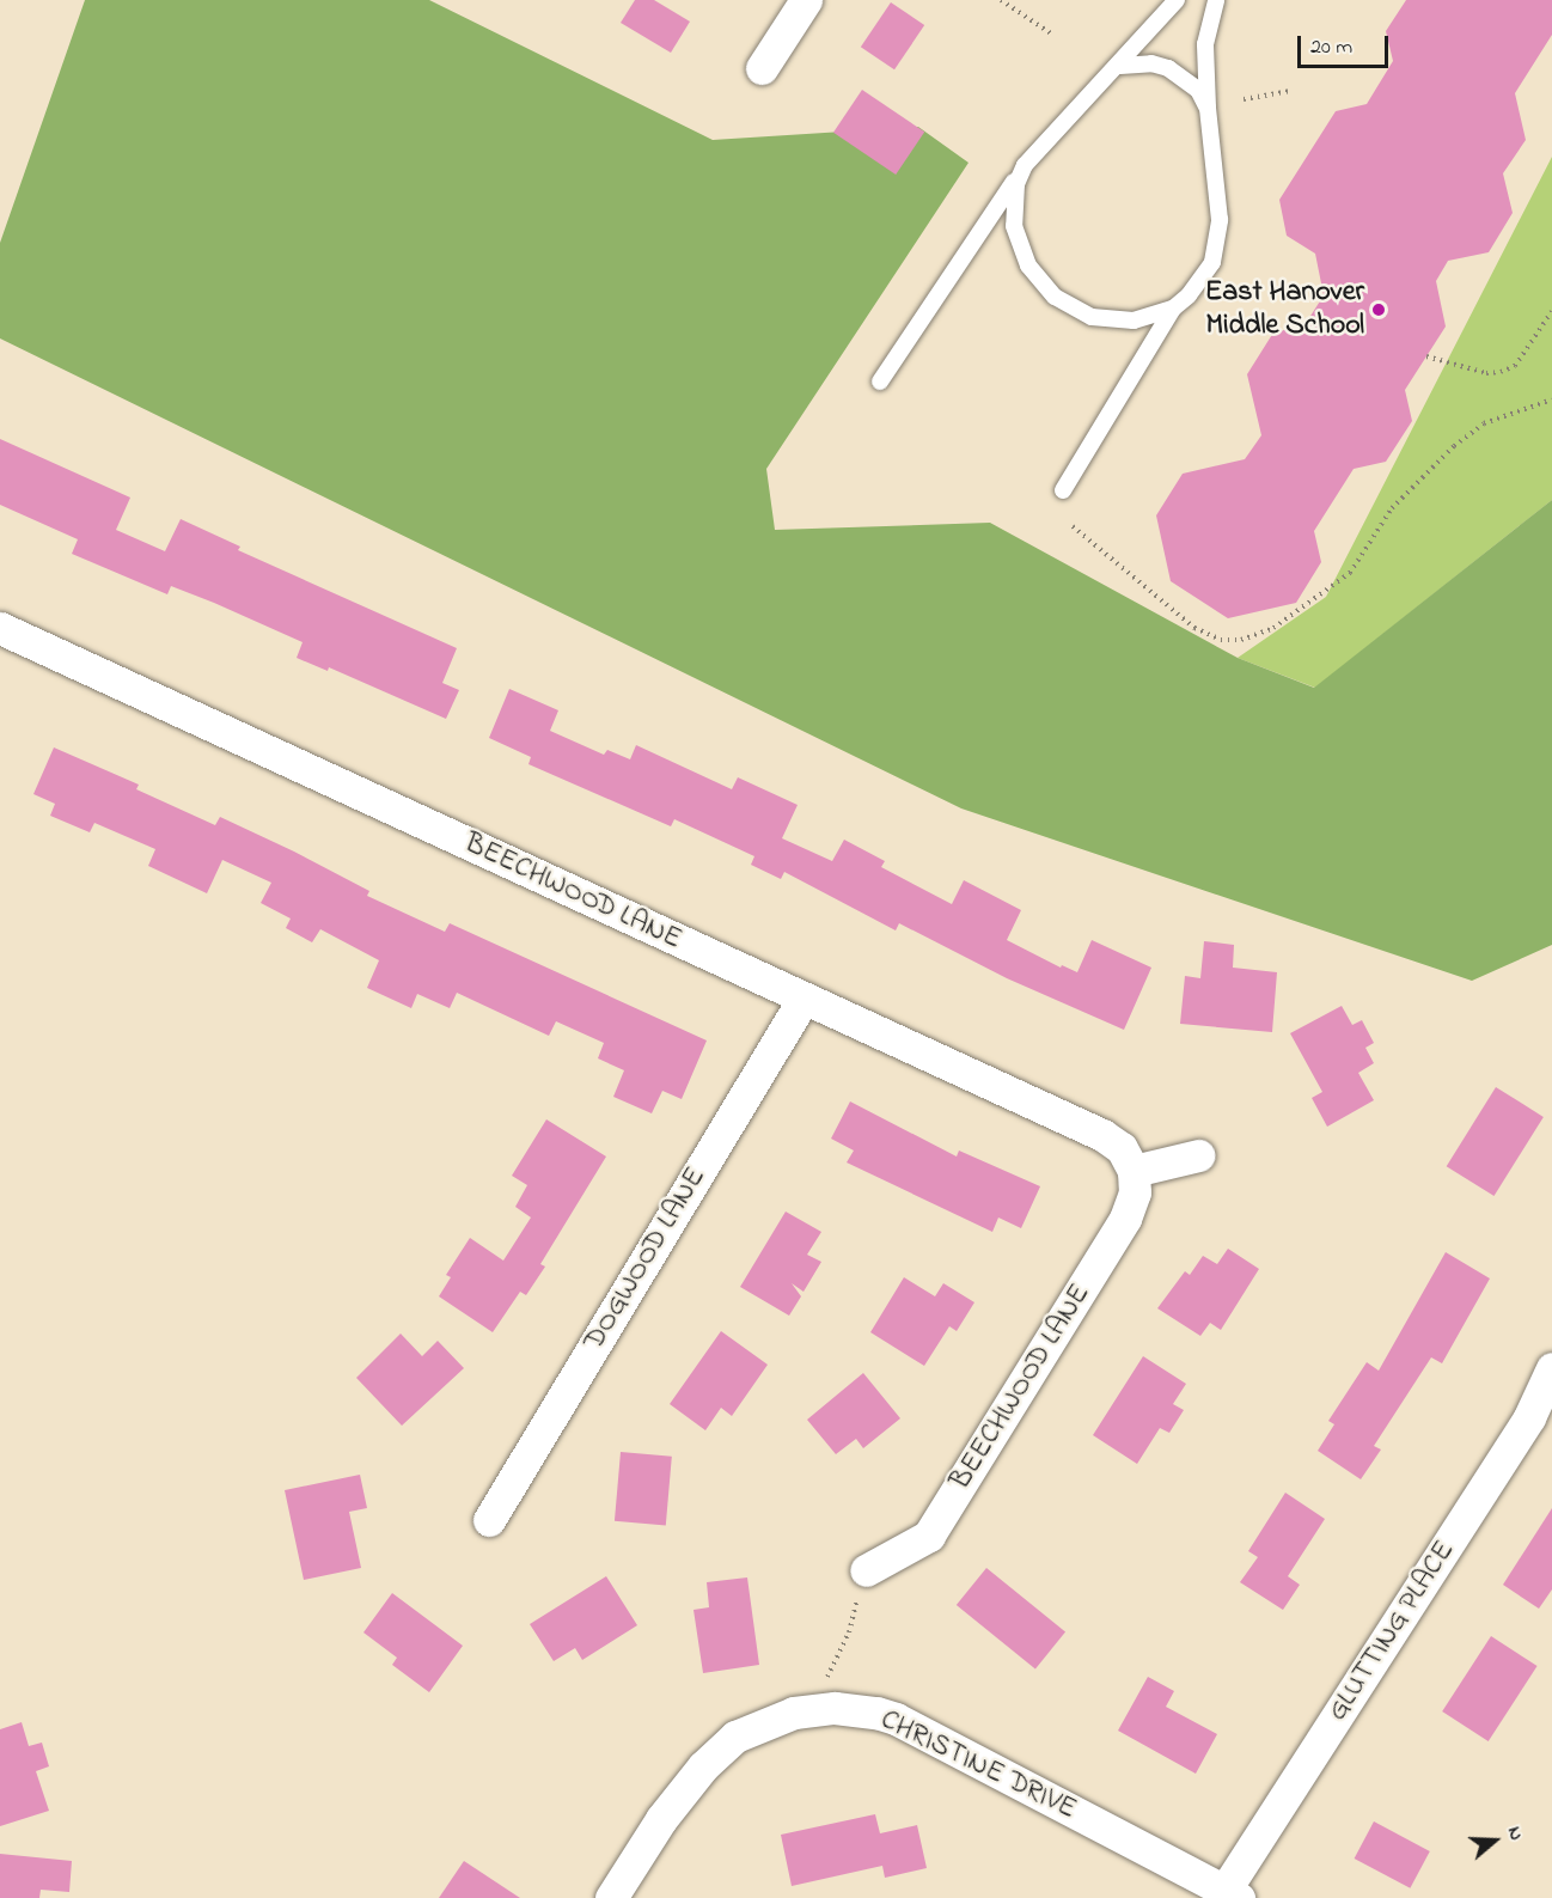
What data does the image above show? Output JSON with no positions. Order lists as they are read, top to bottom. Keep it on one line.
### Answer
{"streets":{"street":["BEECHWOOD LANE","DOGWOOD LANE","GLUTTING PLACE","CHRISTINE DRIVE"]},"crossings":[["BEECHWOOD LANE","DOGWOOD LANE"],["GLUTTING PLACE","CHRISTINE DRIVE"]],"places":["East Hanover Middle School"],"scale_bar":"20 m","north":"right"}
